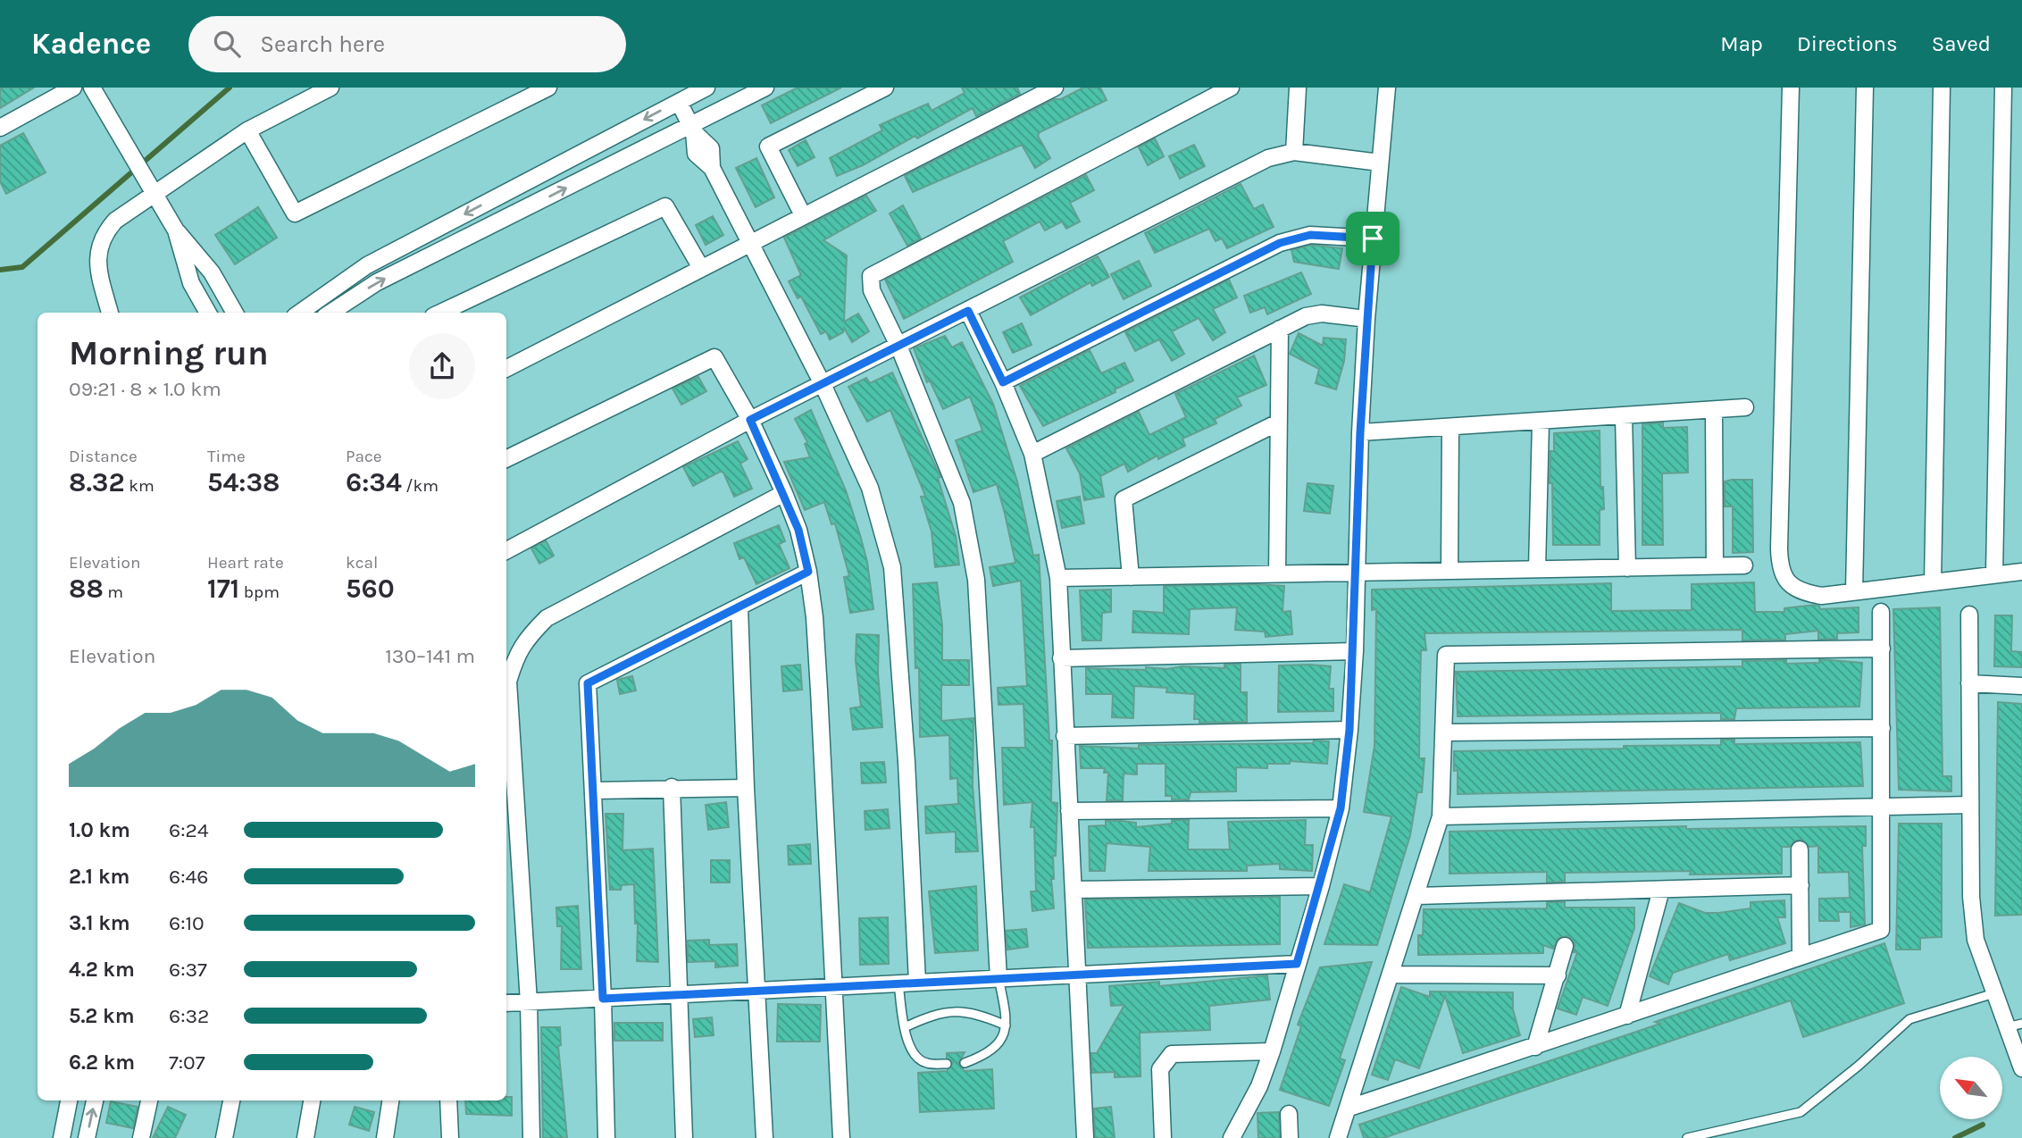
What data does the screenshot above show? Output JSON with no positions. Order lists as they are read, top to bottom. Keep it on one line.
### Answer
{"north":"top left","page":{"header":"Kadence","search":"Search here","nav":["Map","Directions","Saved"],"heading":["Morning run","09:21 · 8 × 1.0 km"],"stats":[["Distance","8.32 km"],["Time","54:38"],["Pace","6:34 /km"],["Elevation","88 m"],["Heart rate","171 bpm"],["kcal","560"]],"chart":["Elevation","130–141 m"],"list":[{"name":"1.0 km","note":"6:24"},{"name":"2.1 km","note":"6:46"},{"name":"3.1 km","note":"6:10"},{"name":"4.2 km","note":"6:37"},{"name":"5.2 km","note":"6:32"},{"name":"6.2 km","note":"7:07"}]}}
